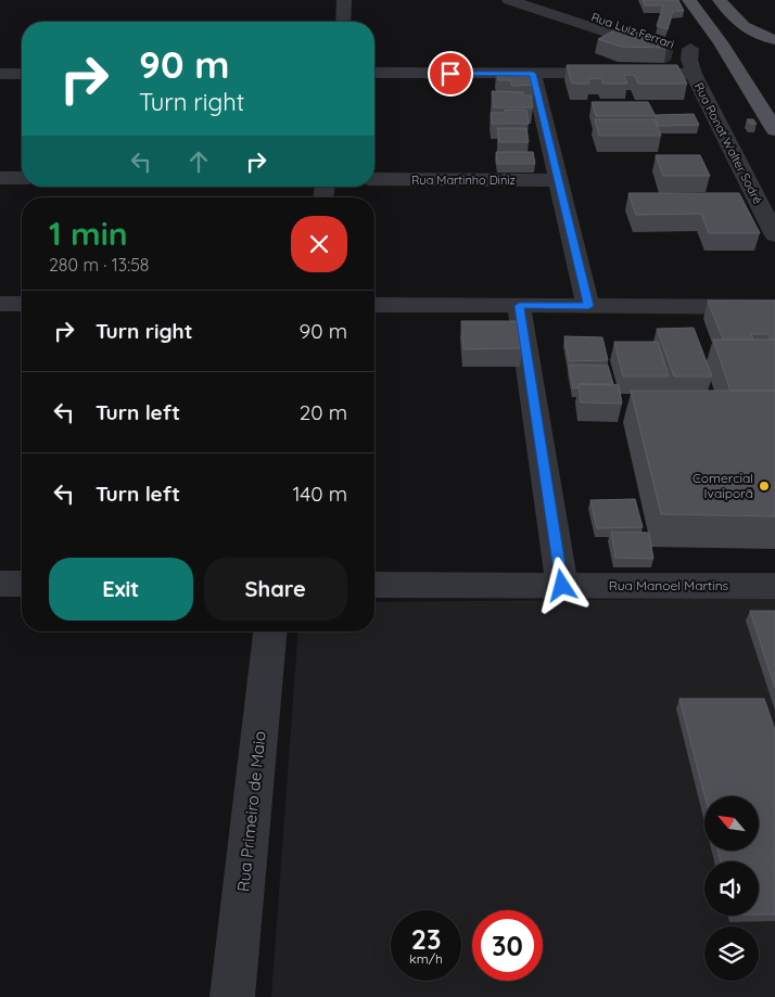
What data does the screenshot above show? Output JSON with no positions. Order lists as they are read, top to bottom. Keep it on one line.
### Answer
{"streets":{"street":["Rua Luiz Ferrari","Rua Ronat Walter Sodré","Rua Martinho Diniz","Rua Manoel Martins","Rua Primeiro de Maio"]},"crossings":[["Rua Luiz Ferrari","Rua Ronat Walter Sodré"]],"places":["Comercial Ivaiporã"],"north":"top left","page":{"turn":["90 m","Turn right"],"heading":["1 min","280 m · 13:58"],"list":[{"name":"Turn right","value":"90 m"},{"name":"Turn left","value":"20 m"},{"name":"Turn left","value":"140 m"}],"buttons":["Exit","Share"],"speed":"23 km/h","limit":"30"}}
